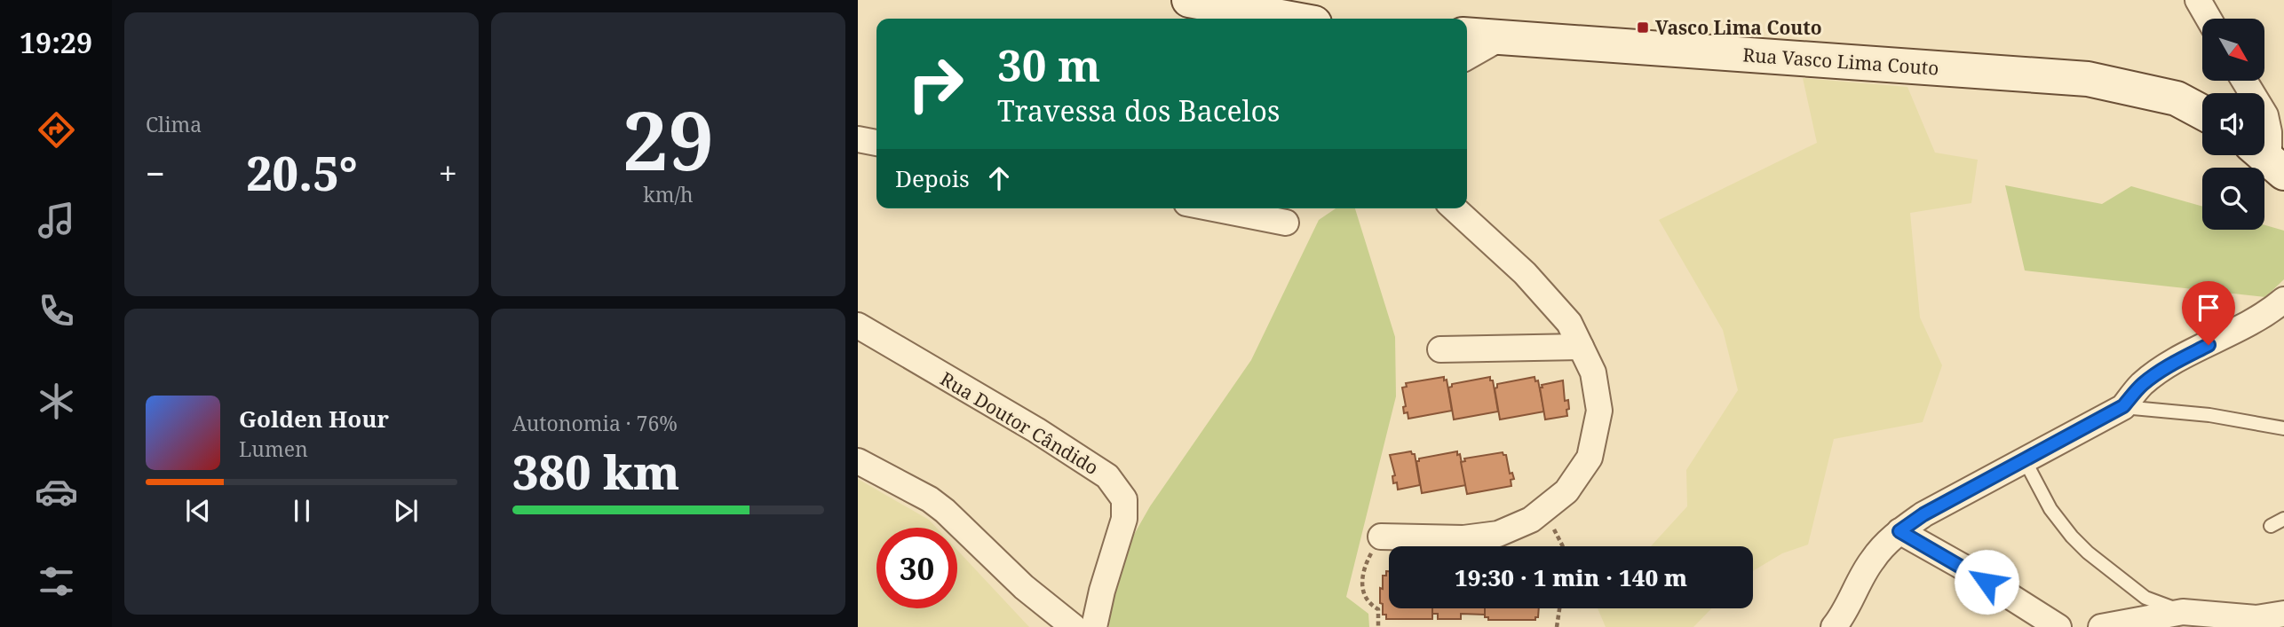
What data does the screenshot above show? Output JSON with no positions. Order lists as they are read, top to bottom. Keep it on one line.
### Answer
{"streets":{"street":["Rua Vasco Lima Couto","Rua Doutor Cândido"]},"places":{"transit":["Vasco Lima Couto"]},"north":"bottom right","page":{"tabs":"19:29","tile":["Clima",["29","km/h"],["Autonomia · 76%","380 km"]],"turn":["30 m","Travessa dos Bacelos"],"heat":["−","20.5°","+"],"then":"Depois","song":["Golden Hour","Lumen"],"limit":"30","trip":"19:30 · 1 min · 140 m"}}
